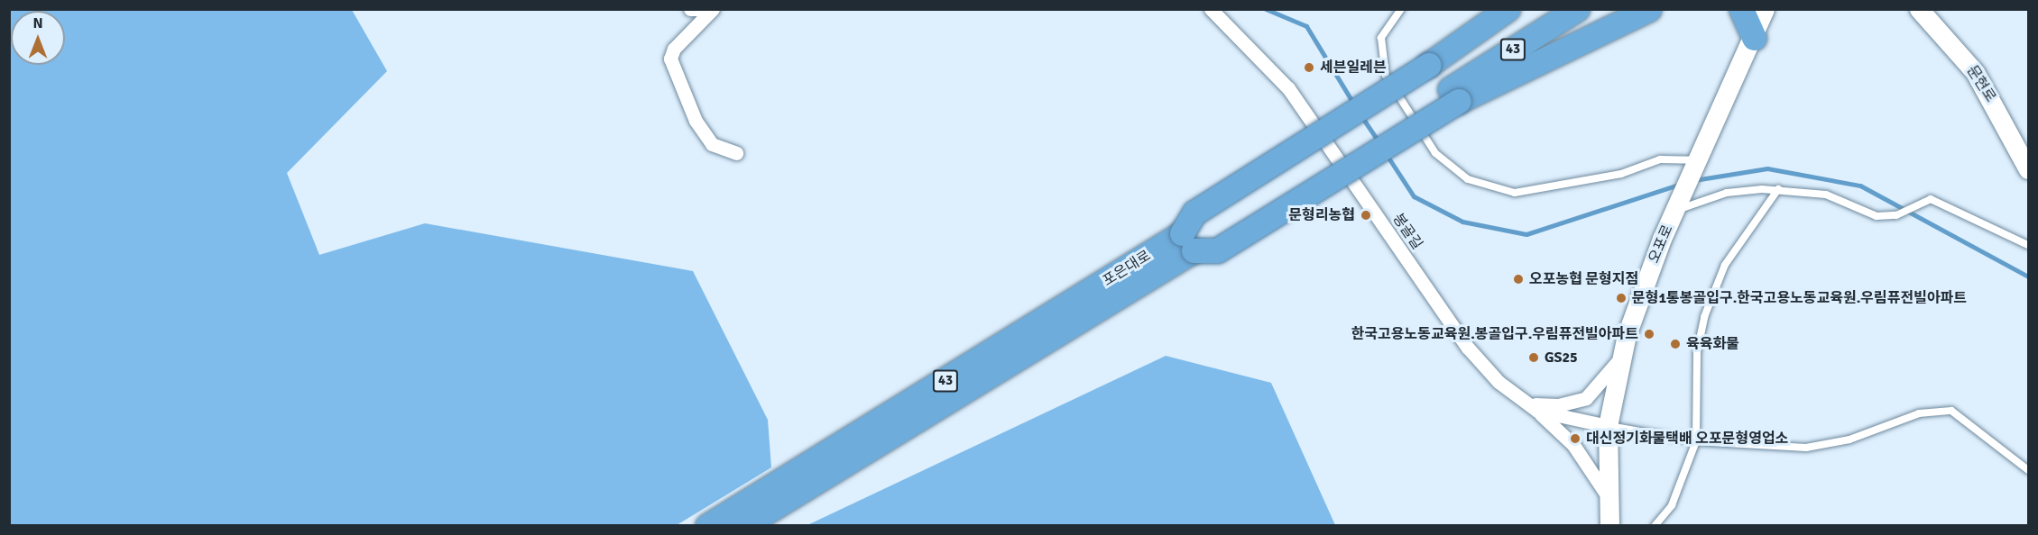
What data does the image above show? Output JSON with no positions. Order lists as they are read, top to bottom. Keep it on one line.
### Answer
{"streets":{"highway":["43","포은대로"],"street":["문현로","봉골길","오포로"]},"crossings":[["봉골길","오포로"]],"places":["세븐일레븐","문형리농협","오포농협 문형지점","문형1통봉골입구.한국고용노동교육원.우림퓨전빌아파트","한국고용노동교육원.봉골입구.우림퓨전빌아파트","육육화물","GS25","대신정기화물택배 오포문형영업소"],"north":"top"}
